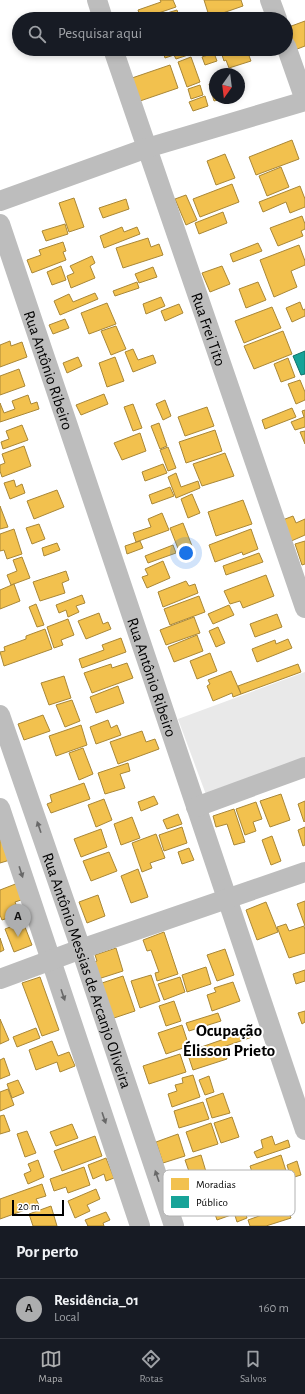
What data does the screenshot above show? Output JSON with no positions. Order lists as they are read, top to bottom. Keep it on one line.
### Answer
{"streets":{"street":["Rua Frei Tito","Rua Antônio Ribeiro","Rua Antônio Messias de Arcanjo Oliveira"]},"districts":["Ocupação Élisson Prieto"],"legend":["Moradias","Público"],"scale_bar":"20 m","north":"bottom","page":{"search":"Pesquisar aqui","pins":"A","scale":"20 m","heading":"Por perto","list":[{"mark":"A","name":"Residência_01","note":"Local","value":"160 m"}],"nav":["Mapa","Rotas","Salvos"]}}
